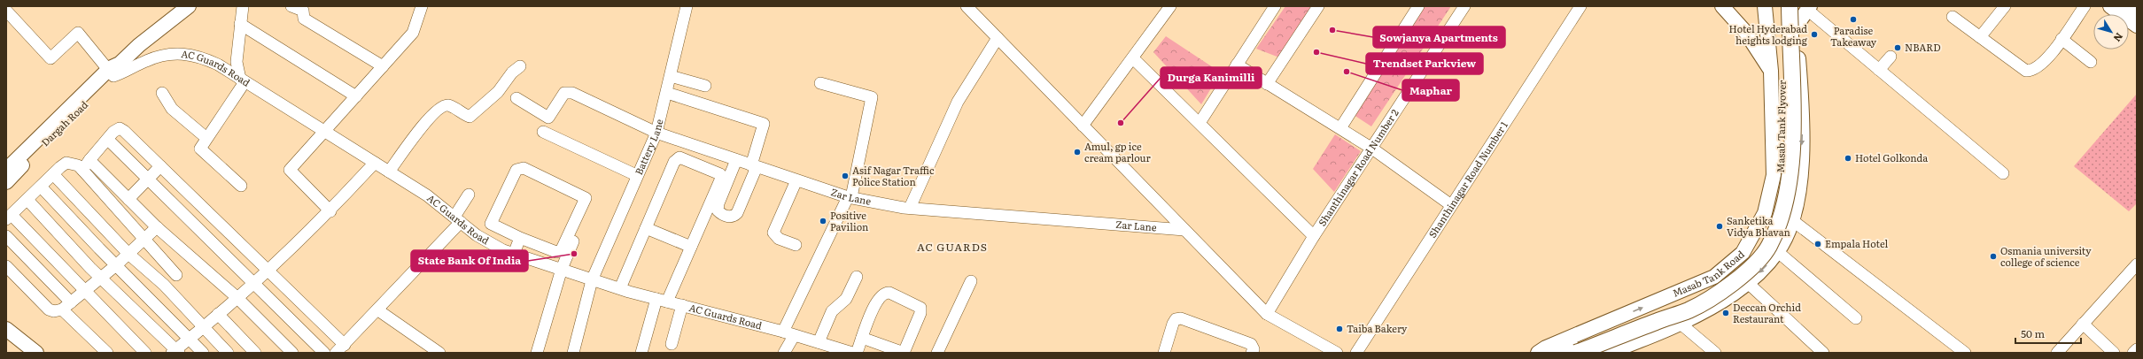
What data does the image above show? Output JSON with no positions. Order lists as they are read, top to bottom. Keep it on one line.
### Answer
{"streets":{"highway":["Masab Tank Flyover"],"main road":["Dargah Road","Masab Tank Road"],"street":["AC Guards Road","Battery Lane","Shanthinagar Road Number 2","Shanthinagar Road Number 1","Zar Lane"]},"crossings":[["AC Guards Road","Dargah Road"],["AC Guards Road","Battery Lane"],["Battery Lane","Zar Lane"]],"districts":["AC GUARDS"],"places":["Paradise Takeaway","Sowjanya Apartments","Hotel Hyderabad heights lodging","NBARD","Trendset Parkview","Maphar","Durga Kanimilli","Amul, gp ice cream parlour","Hotel Golkonda","Asif Nagar Traffic Police Station","Positive Pavilion","Sanketika Vidya Bhavan","Empala Hotel","State Bank Of India","Osmania university college of science","Deccan Orchid Restaurant","Taiba Bakery"],"scale_bar":"50 m","north":"bottom right"}
